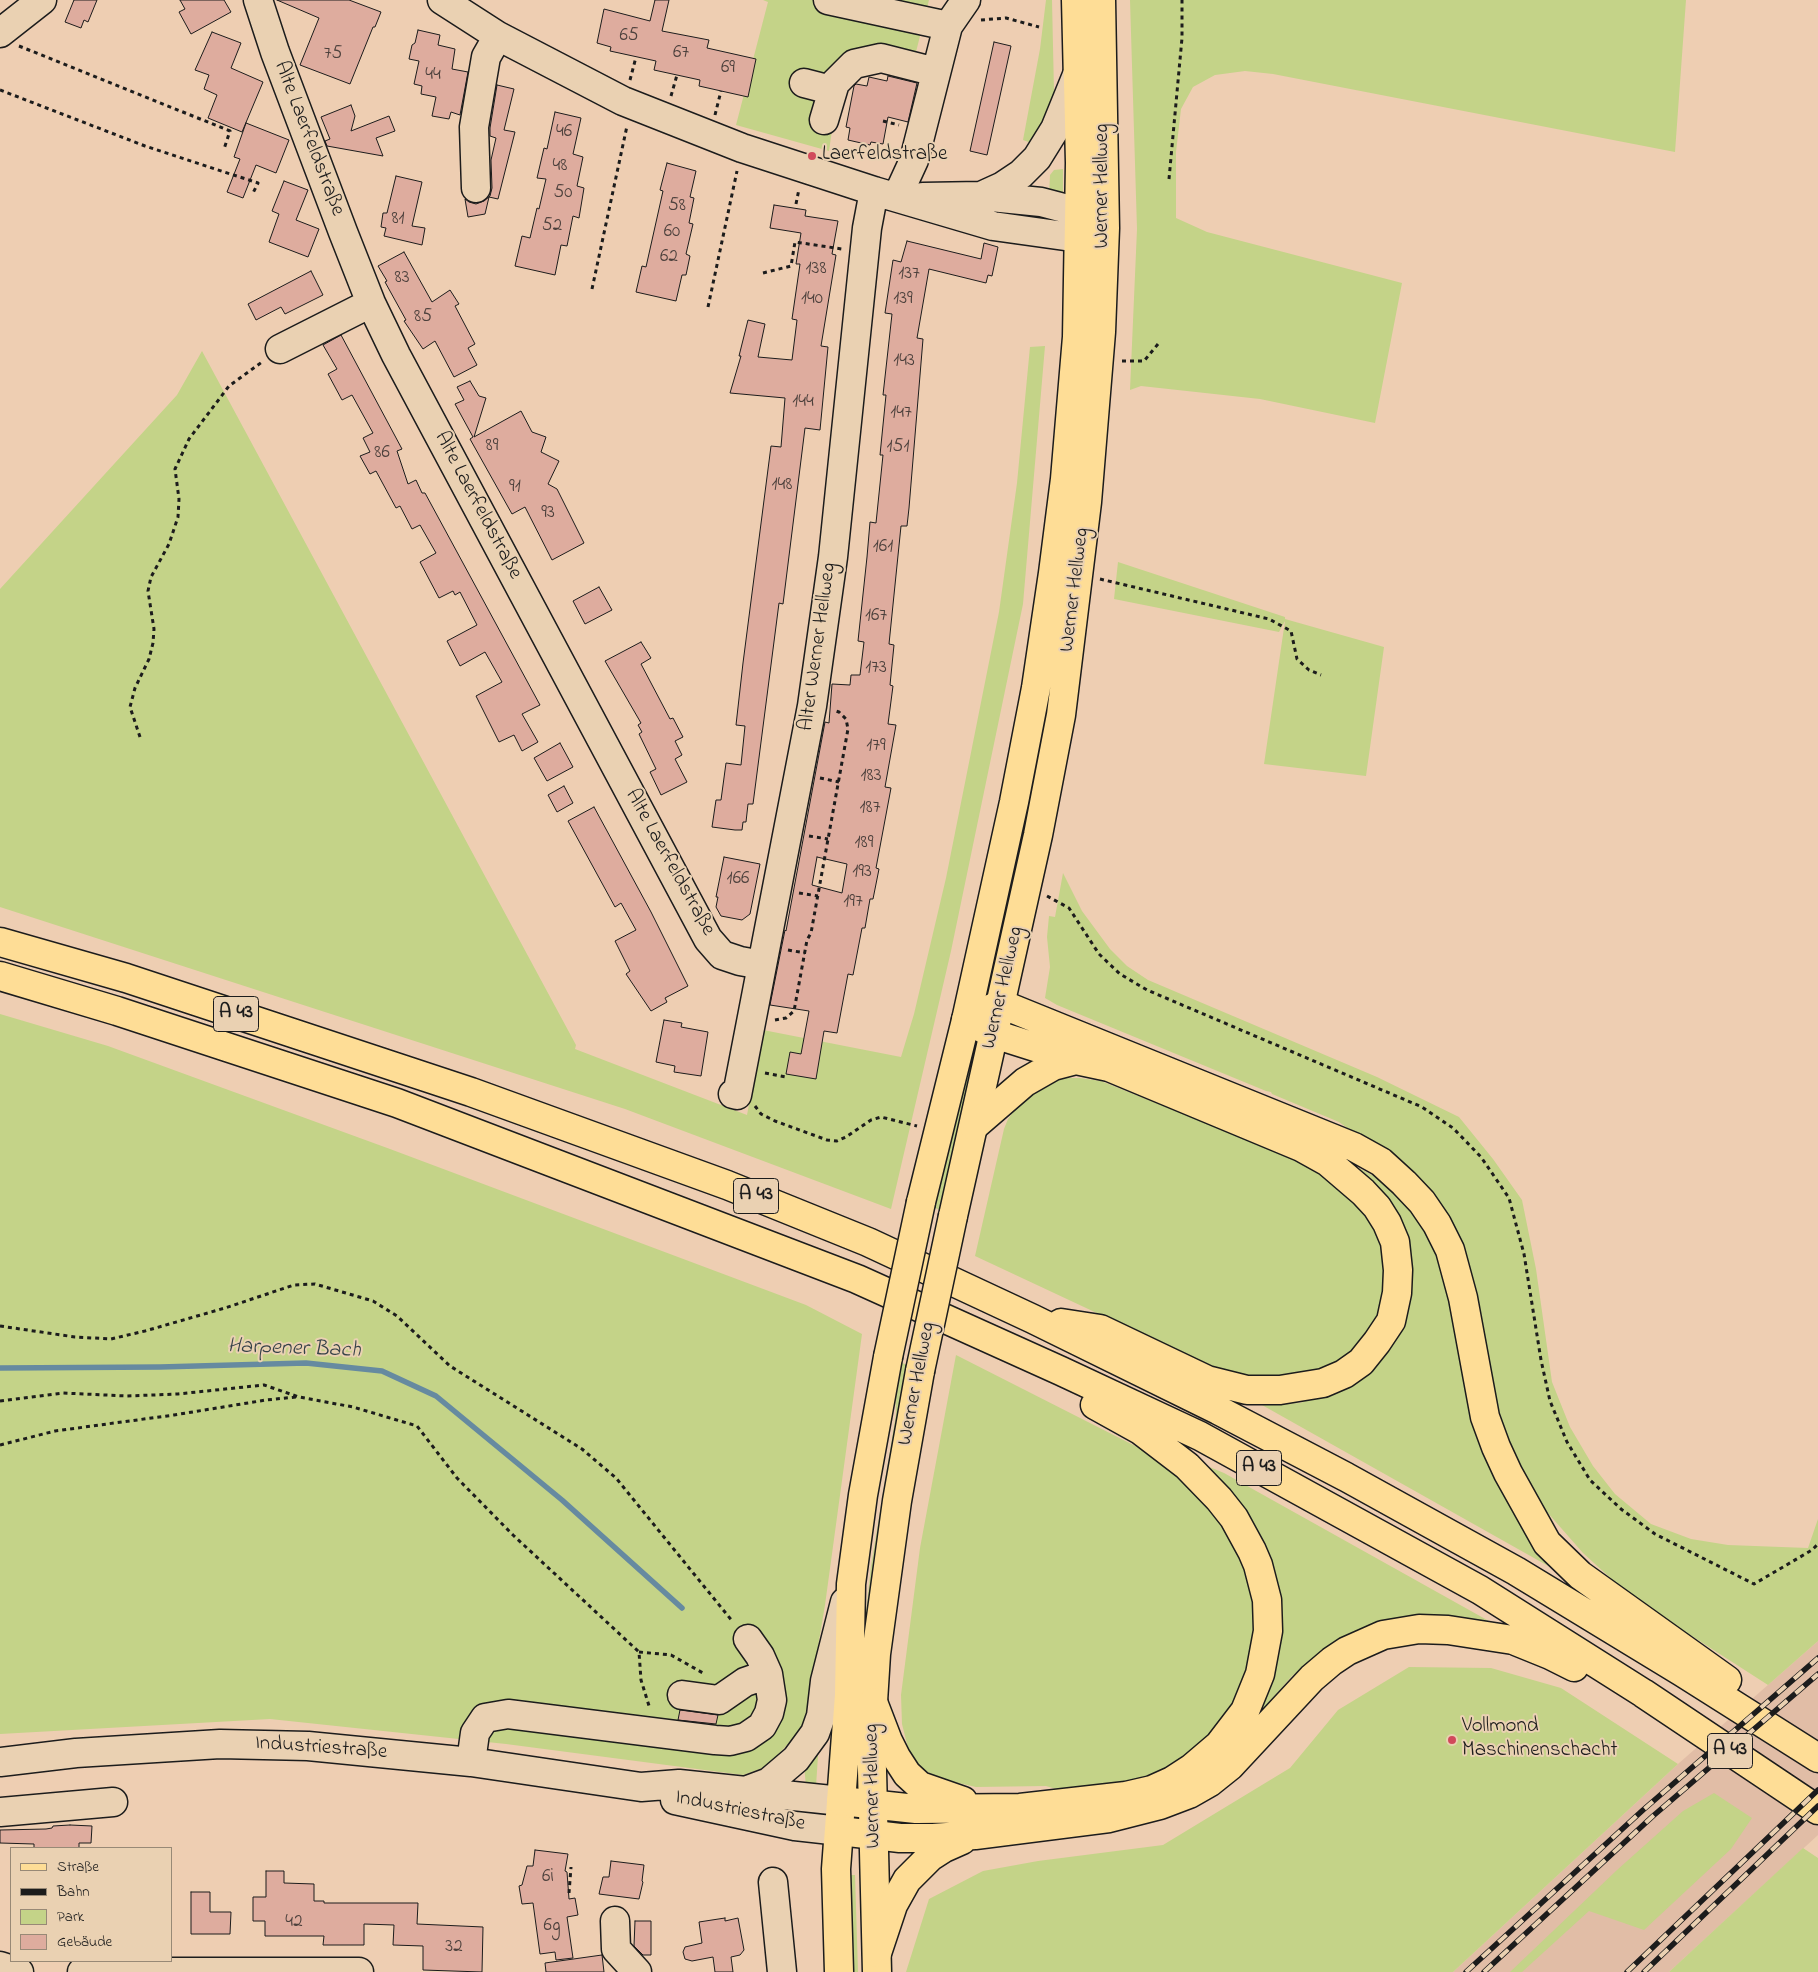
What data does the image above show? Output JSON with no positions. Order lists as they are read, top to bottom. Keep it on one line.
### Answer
{"streets":{"main road":["Werner Hellweg","A 43"],"street":["Alte Laerfeldstraße","Alter Werner Hellweg","Industriestraße"]},"crossings":[["Alte Laerfeldstraße","Alter Werner Hellweg"],["Werner Hellweg","Industriestraße"]],"water":["Harpener Bach"],"places":["Laerfeldstraße","Vollmond Maschinenschacht"],"house_numbers":["65","67","75","69","44","46","48","50","58","81","52","60","62","138","137","83","140","139","85","143","144","147","89","151","86","148","91","93","161","167","173","179","183","187","189","193","166","197","6i","42","6g","32"],"legend":["Straße","Bahn","Park","Gebäude"]}
